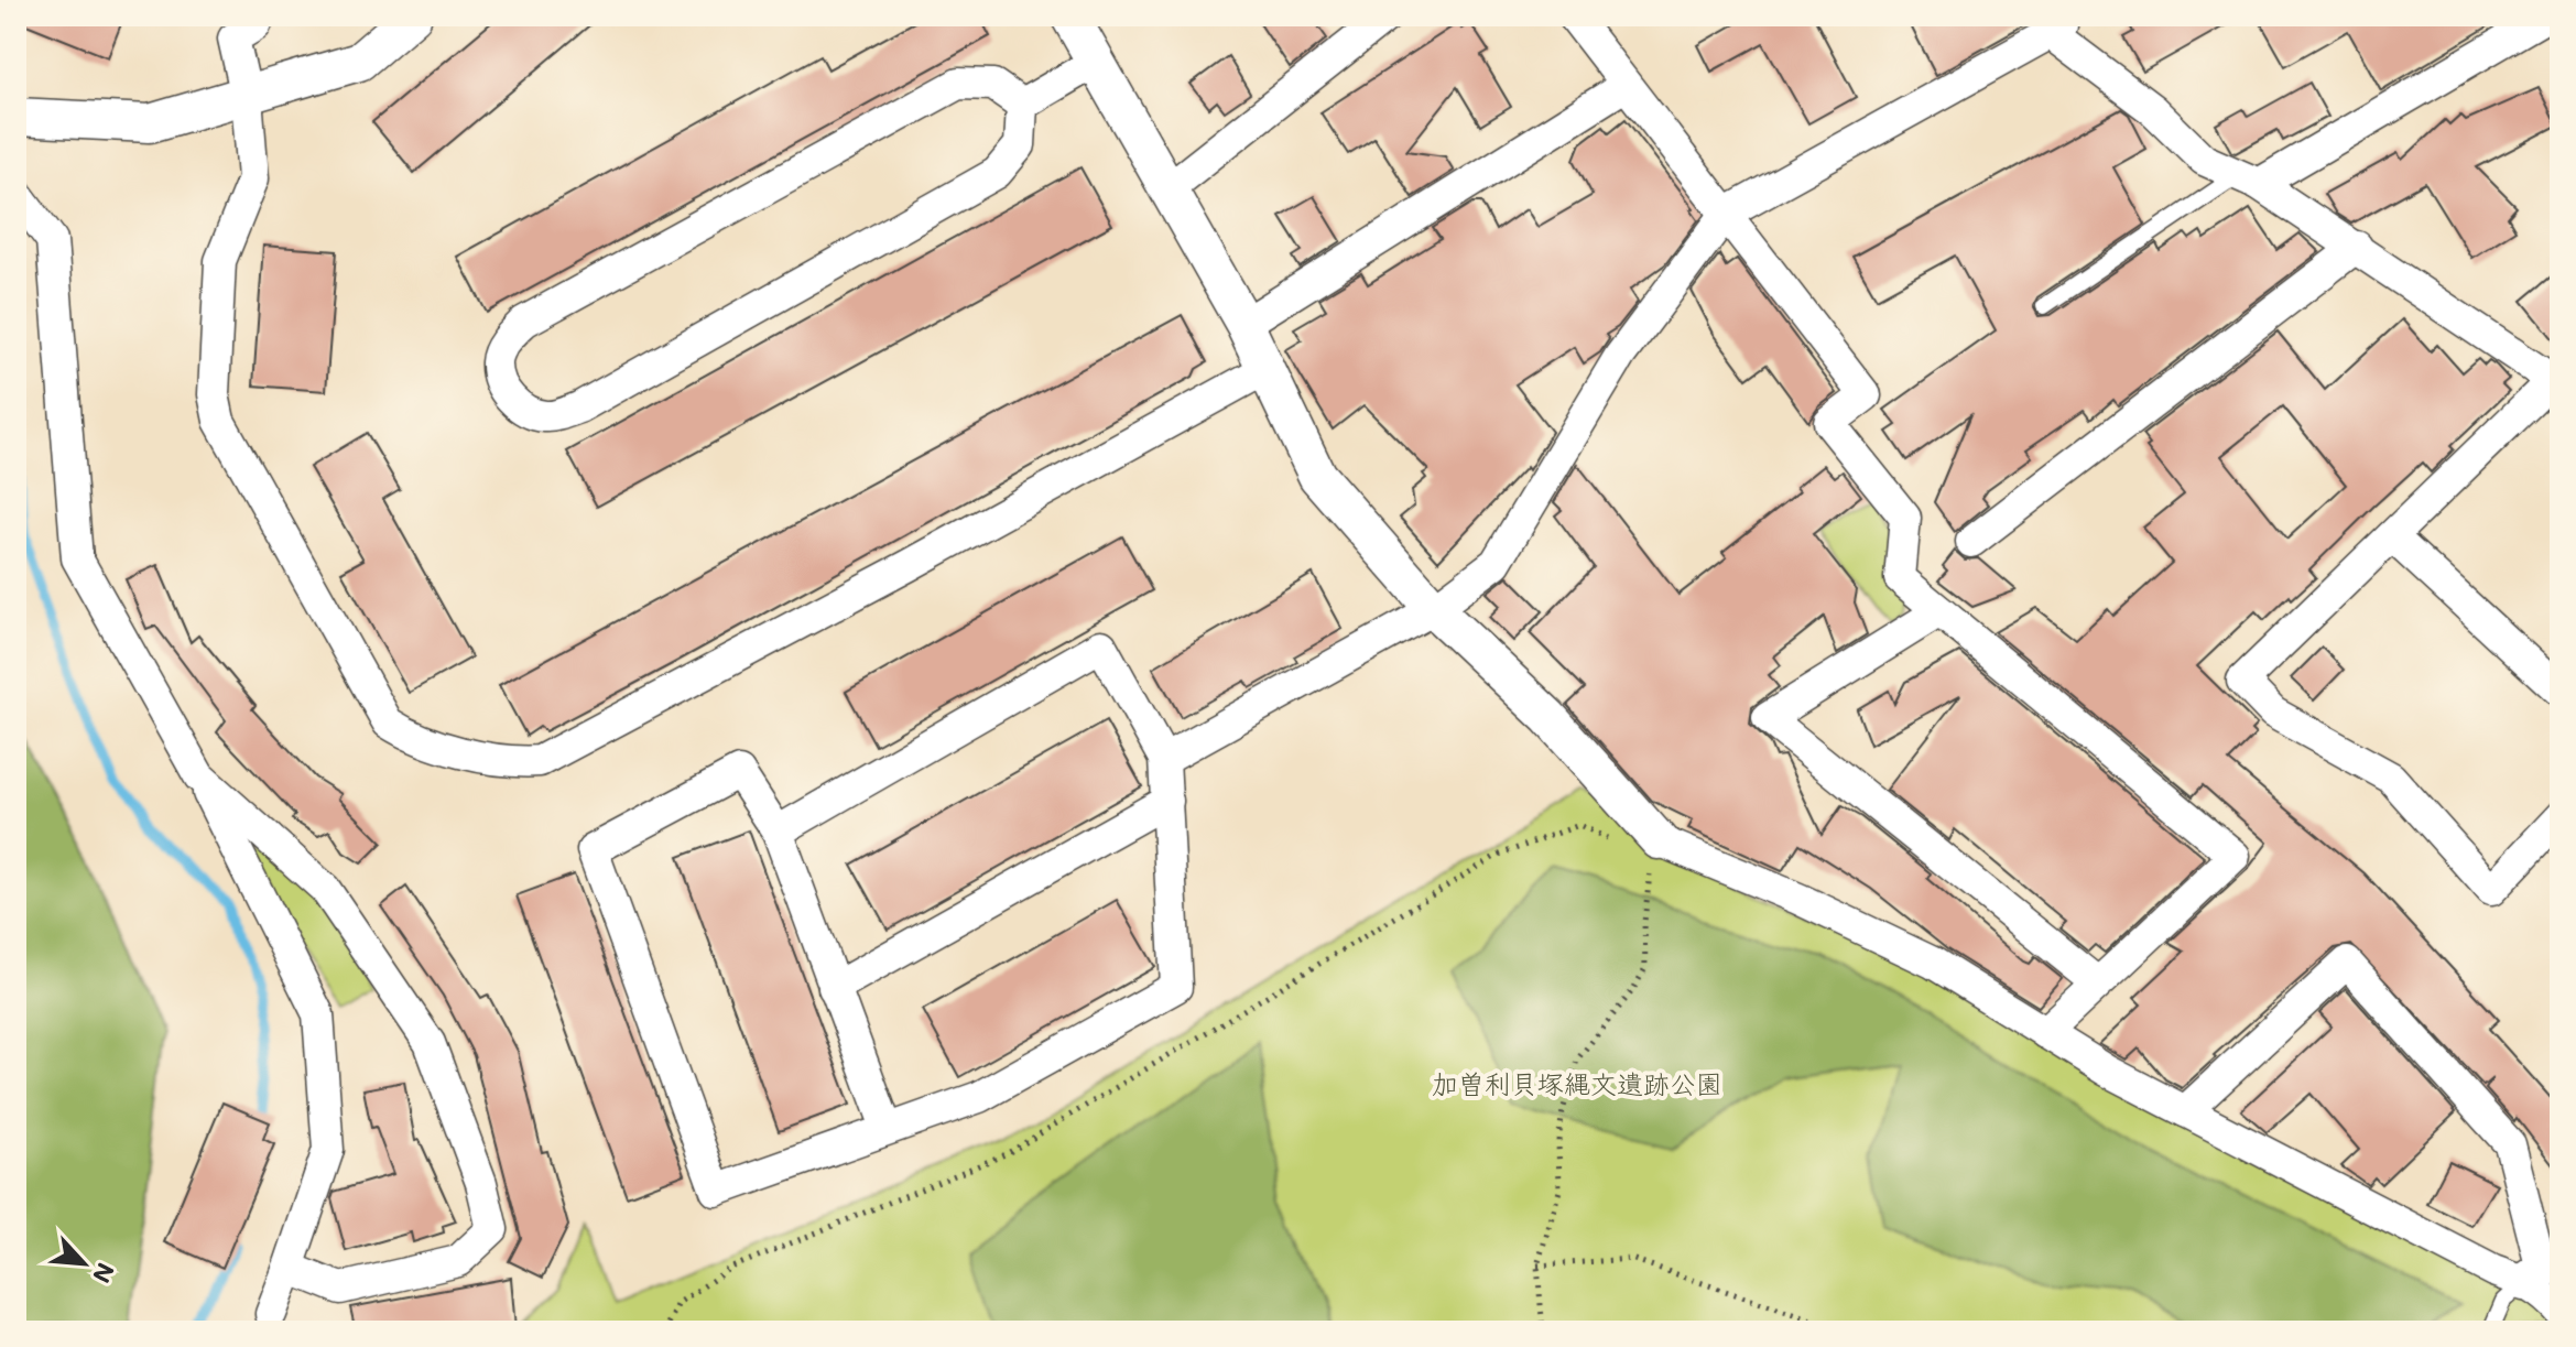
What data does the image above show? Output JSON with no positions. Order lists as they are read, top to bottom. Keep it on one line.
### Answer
{"parks":["加曽利貝塚縄文遺跡公園"],"north":"bottom right"}
